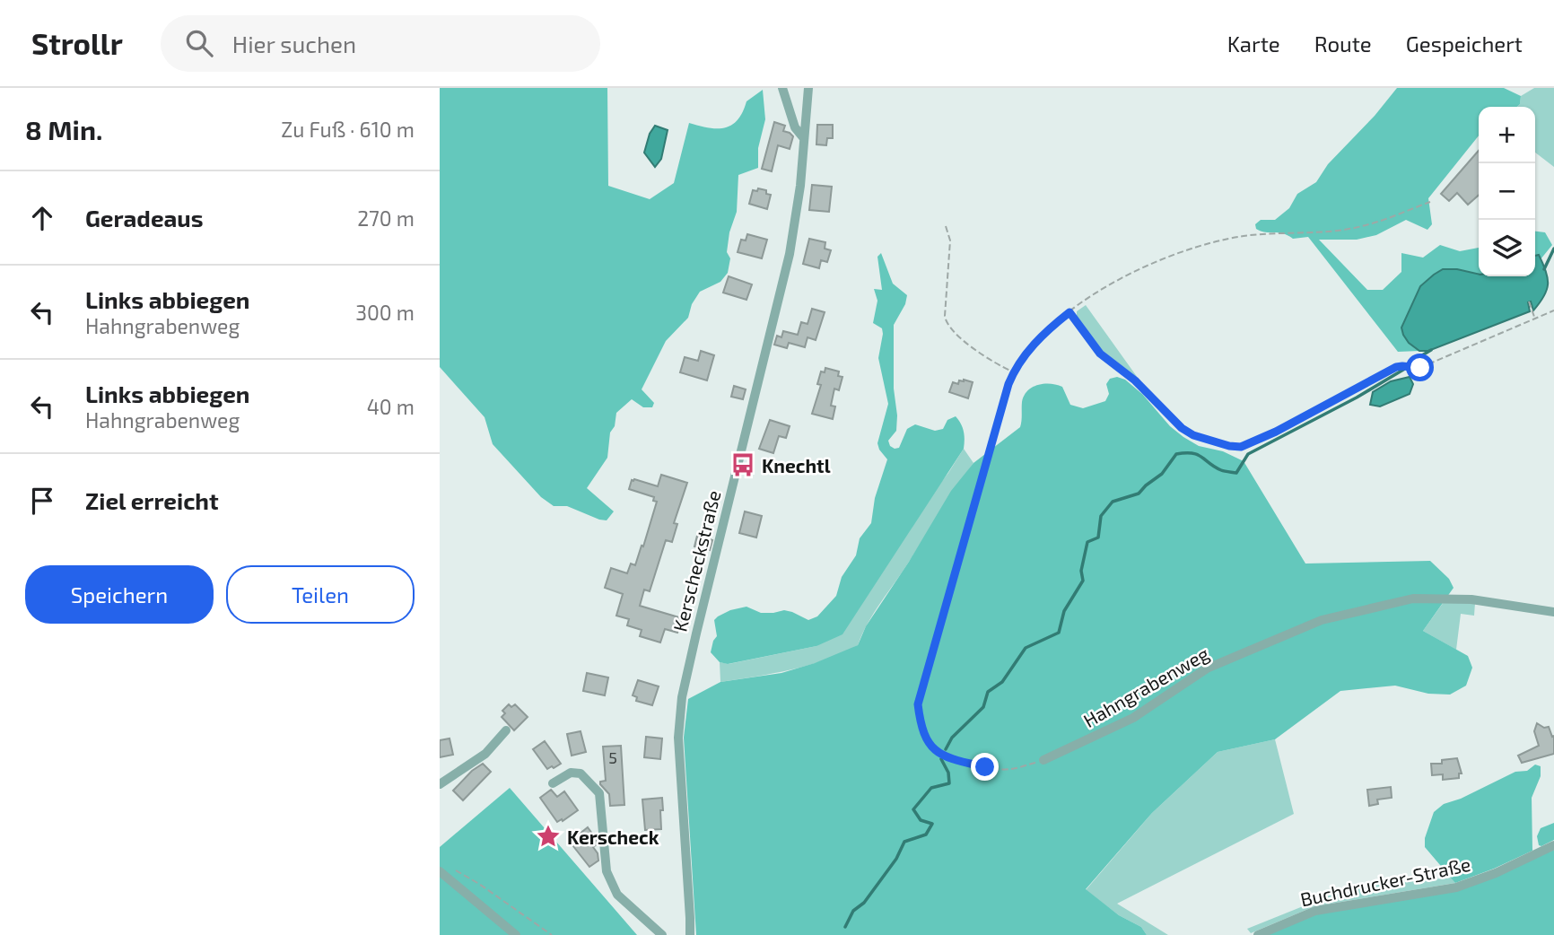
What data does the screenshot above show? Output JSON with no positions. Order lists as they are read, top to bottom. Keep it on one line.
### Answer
{"streets":{"street":["Kerscheckstraße","Hahngrabenweg","Buchdrucker-Straße"]},"places":{"bus stop":["Knechtl"],"place":["Kerscheck"]},"house_numbers":["5"],"page":{"header":"Strollr","search":"Hier suchen","nav":["Karte","Route","Gespeichert"],"heading":["8 Min.","Zu Fuß · 610 m"],"map_buttons":["+","−"],"list":[["Geradeaus","270 m"],["Links abbiegen","Hahngrabenweg","300 m"],["Links abbiegen","Hahngrabenweg","40 m"],"Ziel erreicht"],"buttons":["Speichern","Teilen"]}}
